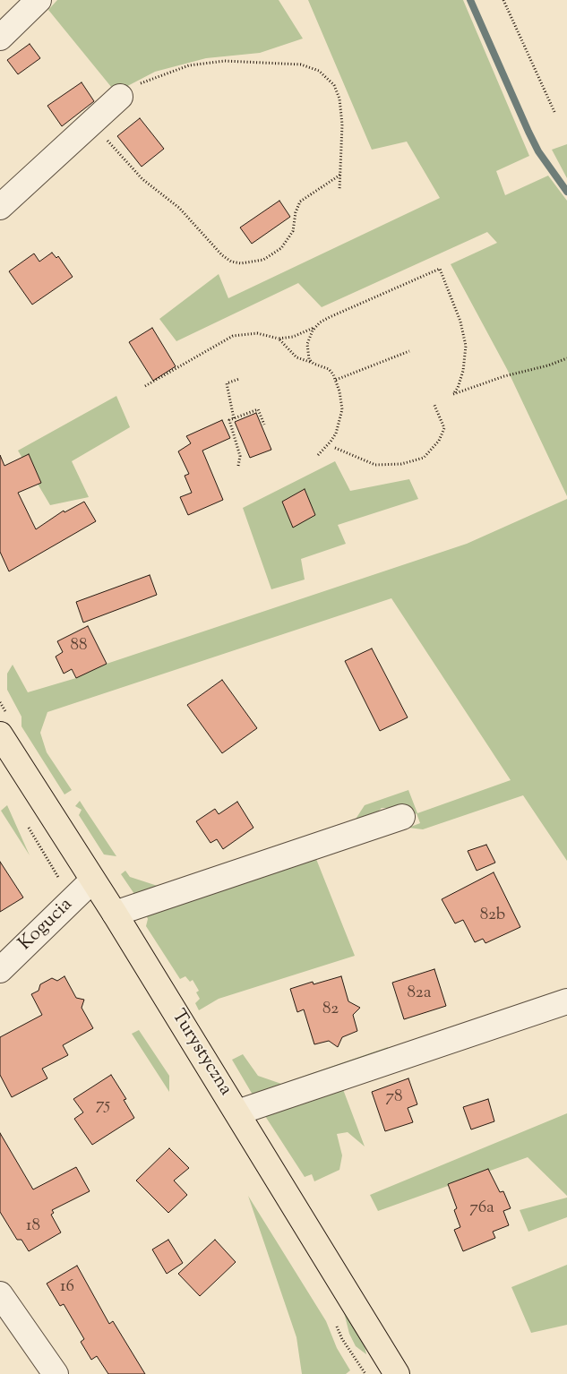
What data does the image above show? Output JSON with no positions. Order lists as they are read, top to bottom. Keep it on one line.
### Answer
{"streets":{"main road":["Turystyczna"],"street":["Kogucia"]},"crossings":[["Kogucia","Turystyczna"]],"house_numbers":["88","82b","82a","82","78","75","76a","18","16"]}
